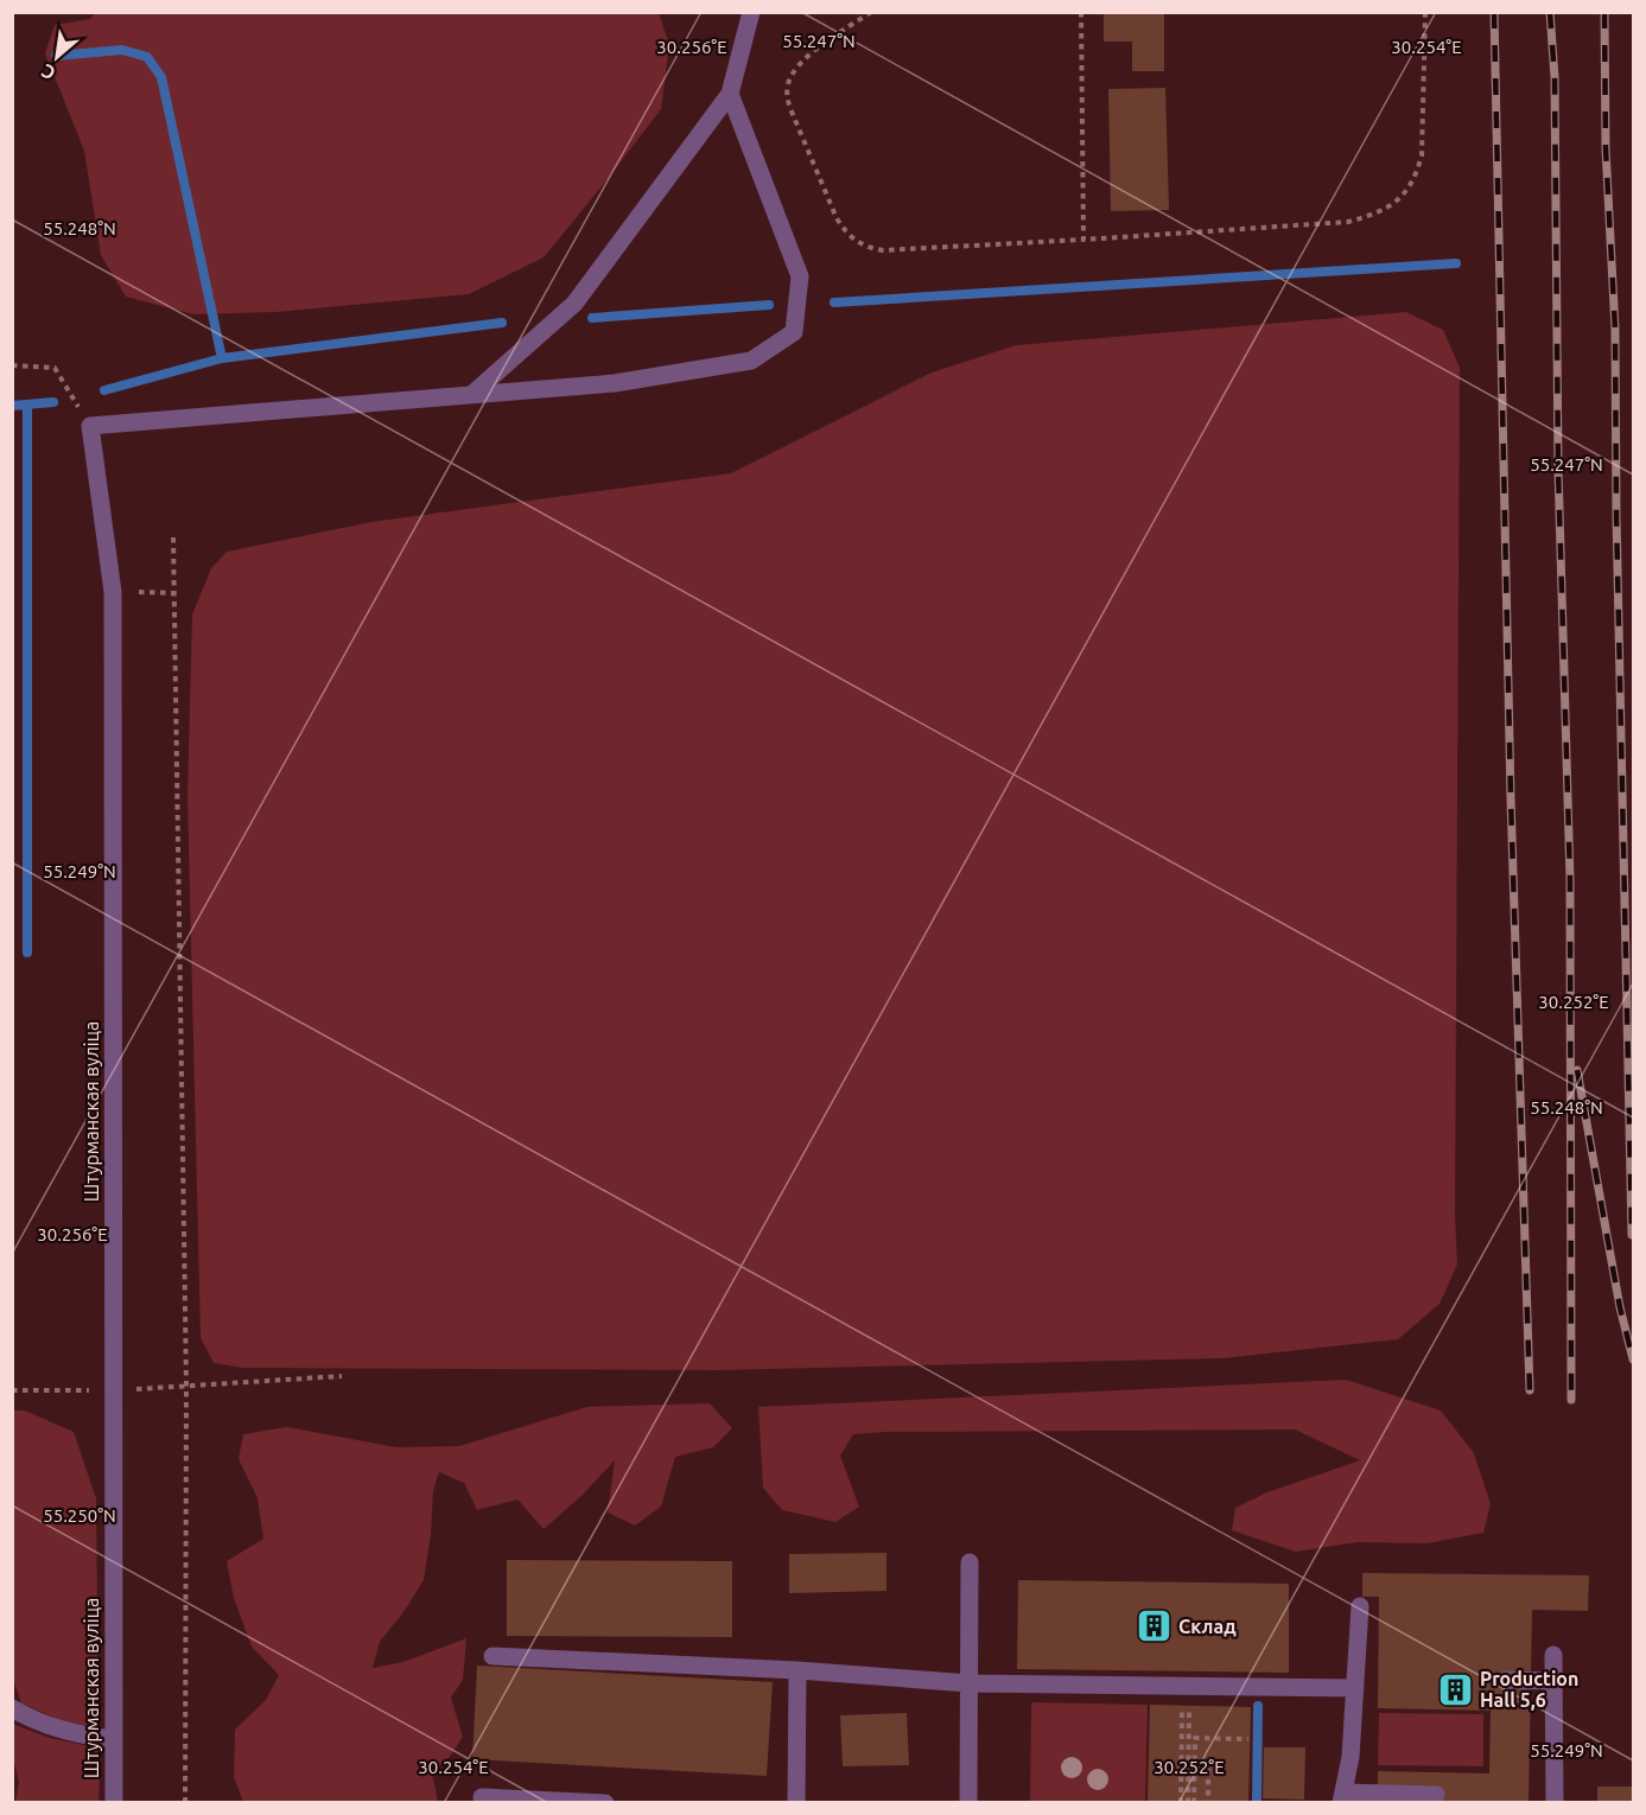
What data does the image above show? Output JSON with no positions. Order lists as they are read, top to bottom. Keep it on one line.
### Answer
{"streets":{"street":["Штурманская вуліца"]},"places":{"building":["Склад","Production Hall 5,6"]},"north":"bottom left","coordinates":["55.247°N","30.256°E","30.254°E","55.248°N","55.249°N","30.252°E","55.250°N"]}
